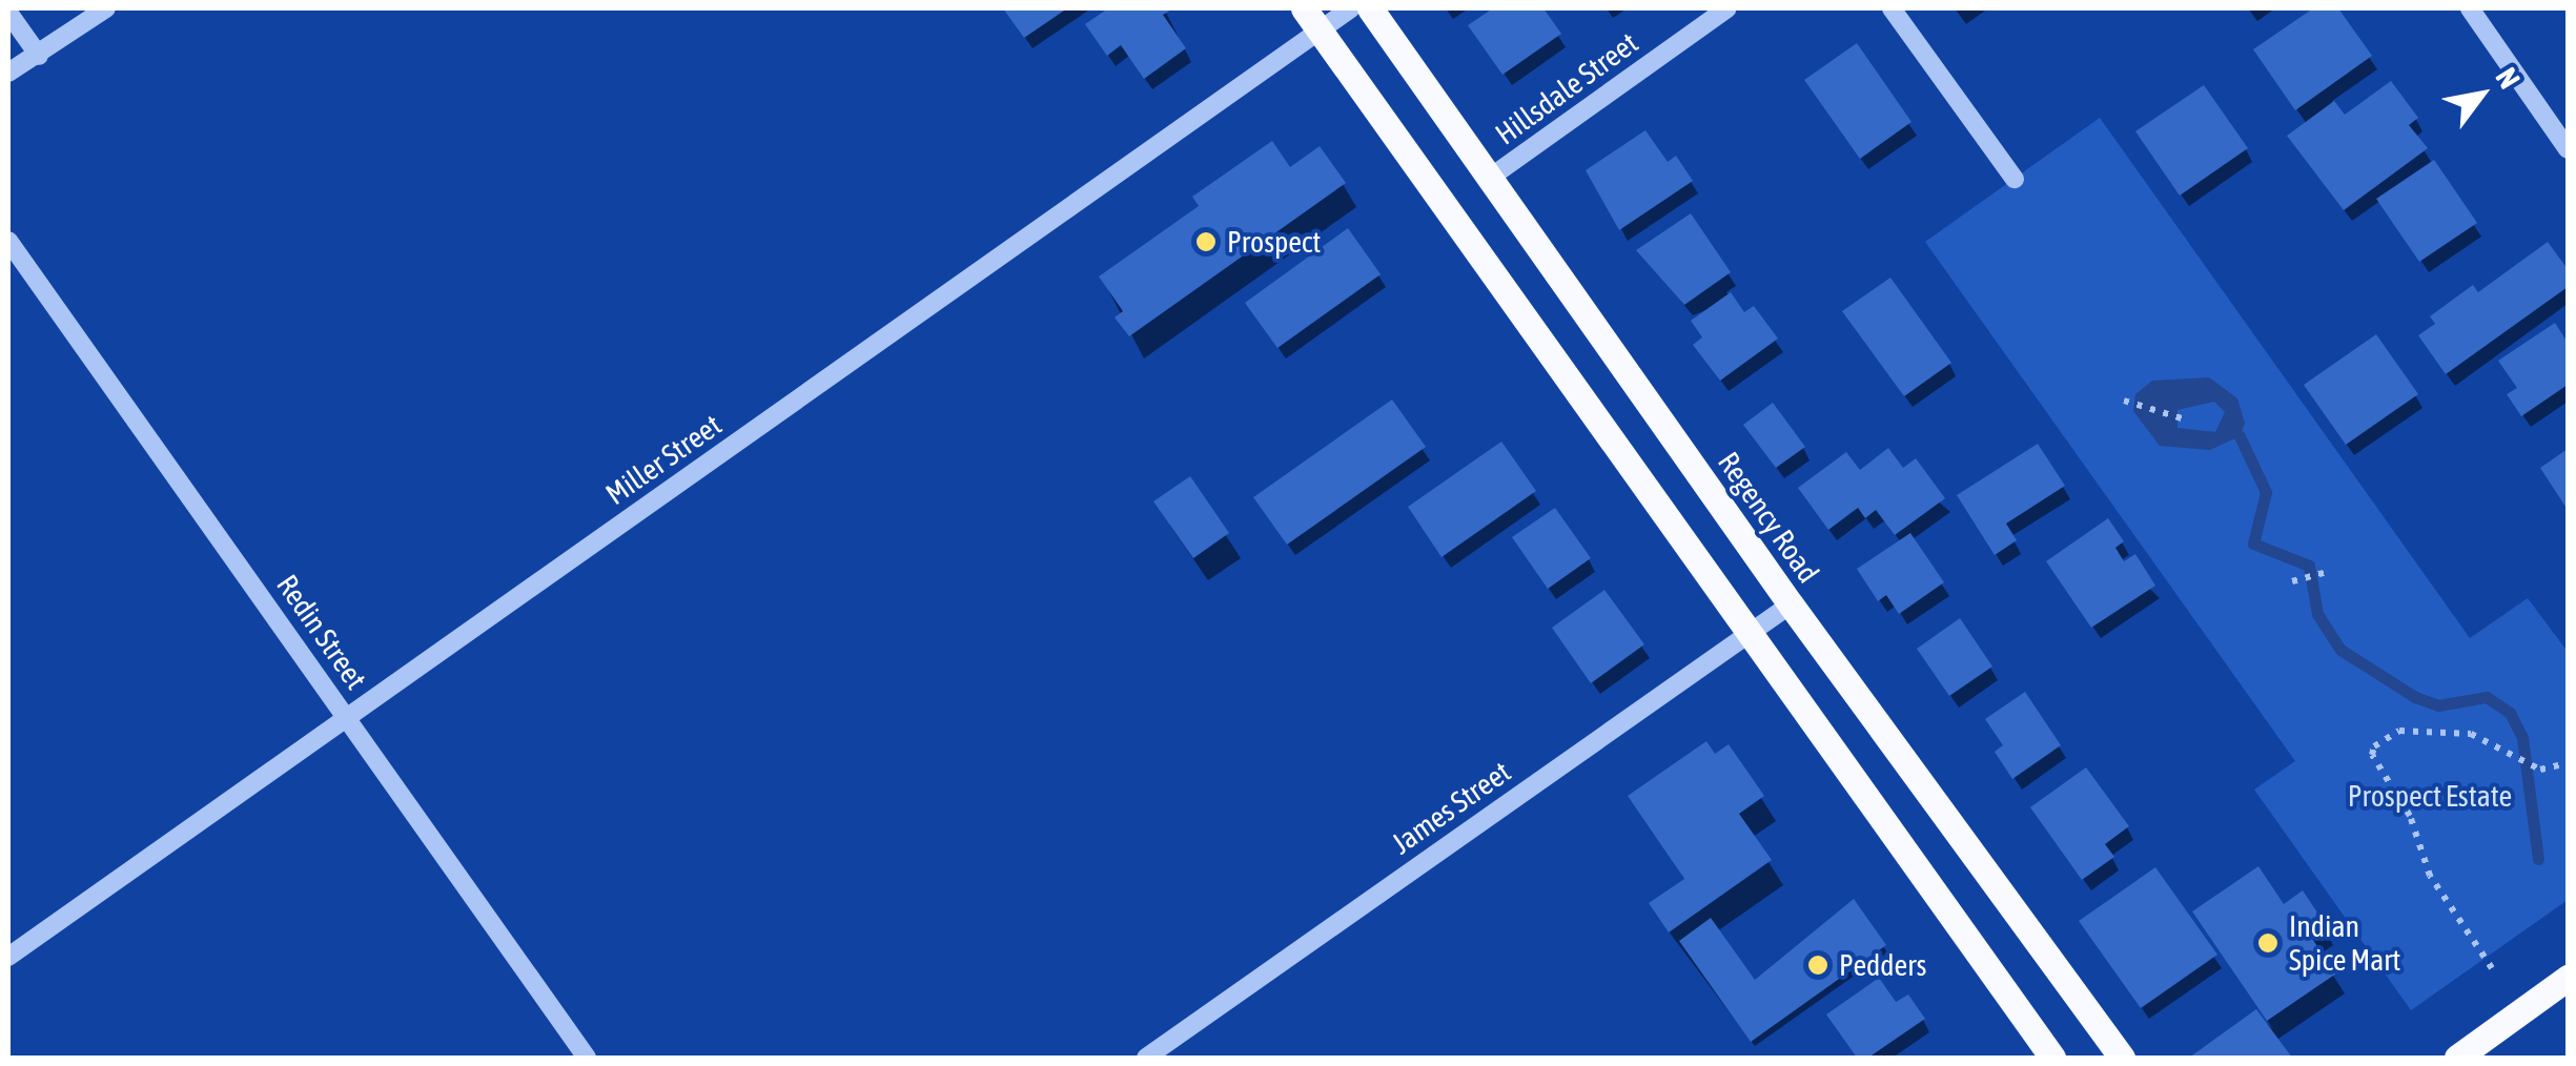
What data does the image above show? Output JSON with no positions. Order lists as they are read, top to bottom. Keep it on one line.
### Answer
{"streets":{"main road":["Regency Road"],"street":["Hillsdale Street","Miller Street","Redin Street","James Street"]},"crossings":[["Hillsdale Street","Regency Road"],["Miller Street","Redin Street"],["Regency Road","James Street"]],"parks":["Prospect Estate"],"places":["Prospect","Indian Spice Mart","Pedders"],"north":"top right"}
